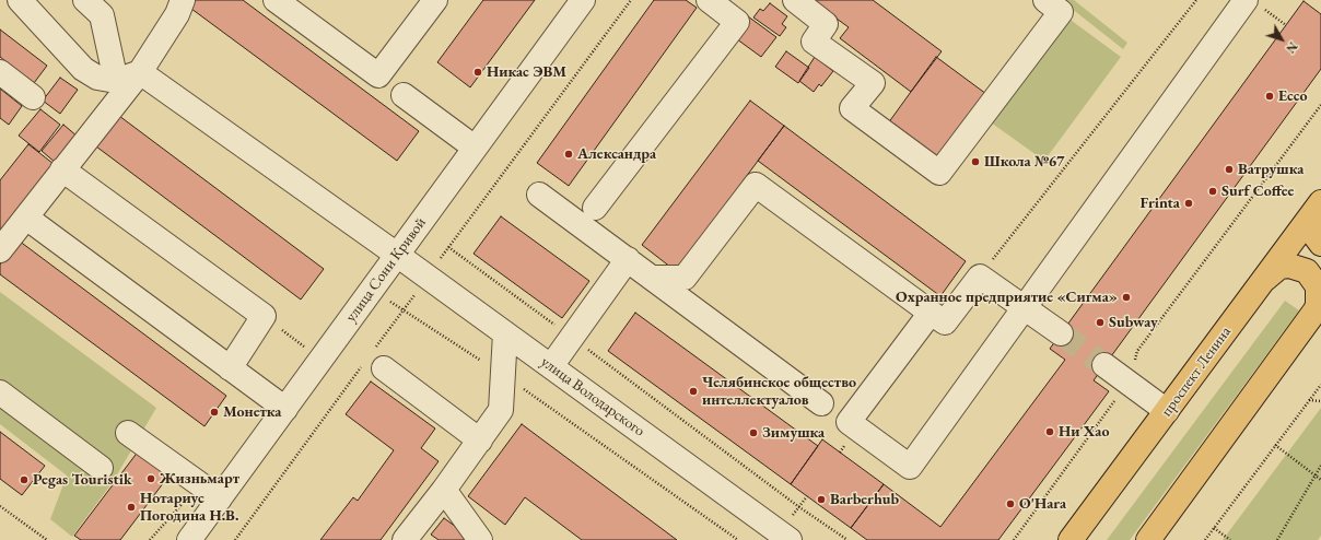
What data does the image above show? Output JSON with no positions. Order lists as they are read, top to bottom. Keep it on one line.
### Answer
{"streets":{"main road":["проспект Ленина"],"street":["улица Сони Кривой","улица Володарского"]},"crossings":[["улица Сони Кривой","улица Володарского"]],"places":["Никас ЭВМ","Ecco","Александра","Школа №67","Ватрушка","Surf Coffee","Frinta","Охранное предприятие «Сигма»","Subway","Челябинское общество интеллектуалов","Монетка","Ни Хао","Зимушка","Жизньмарт","Pegas Touristik","Barberhub","O'Hara","Нотариус Погодина Н.В."],"north":"bottom right"}
